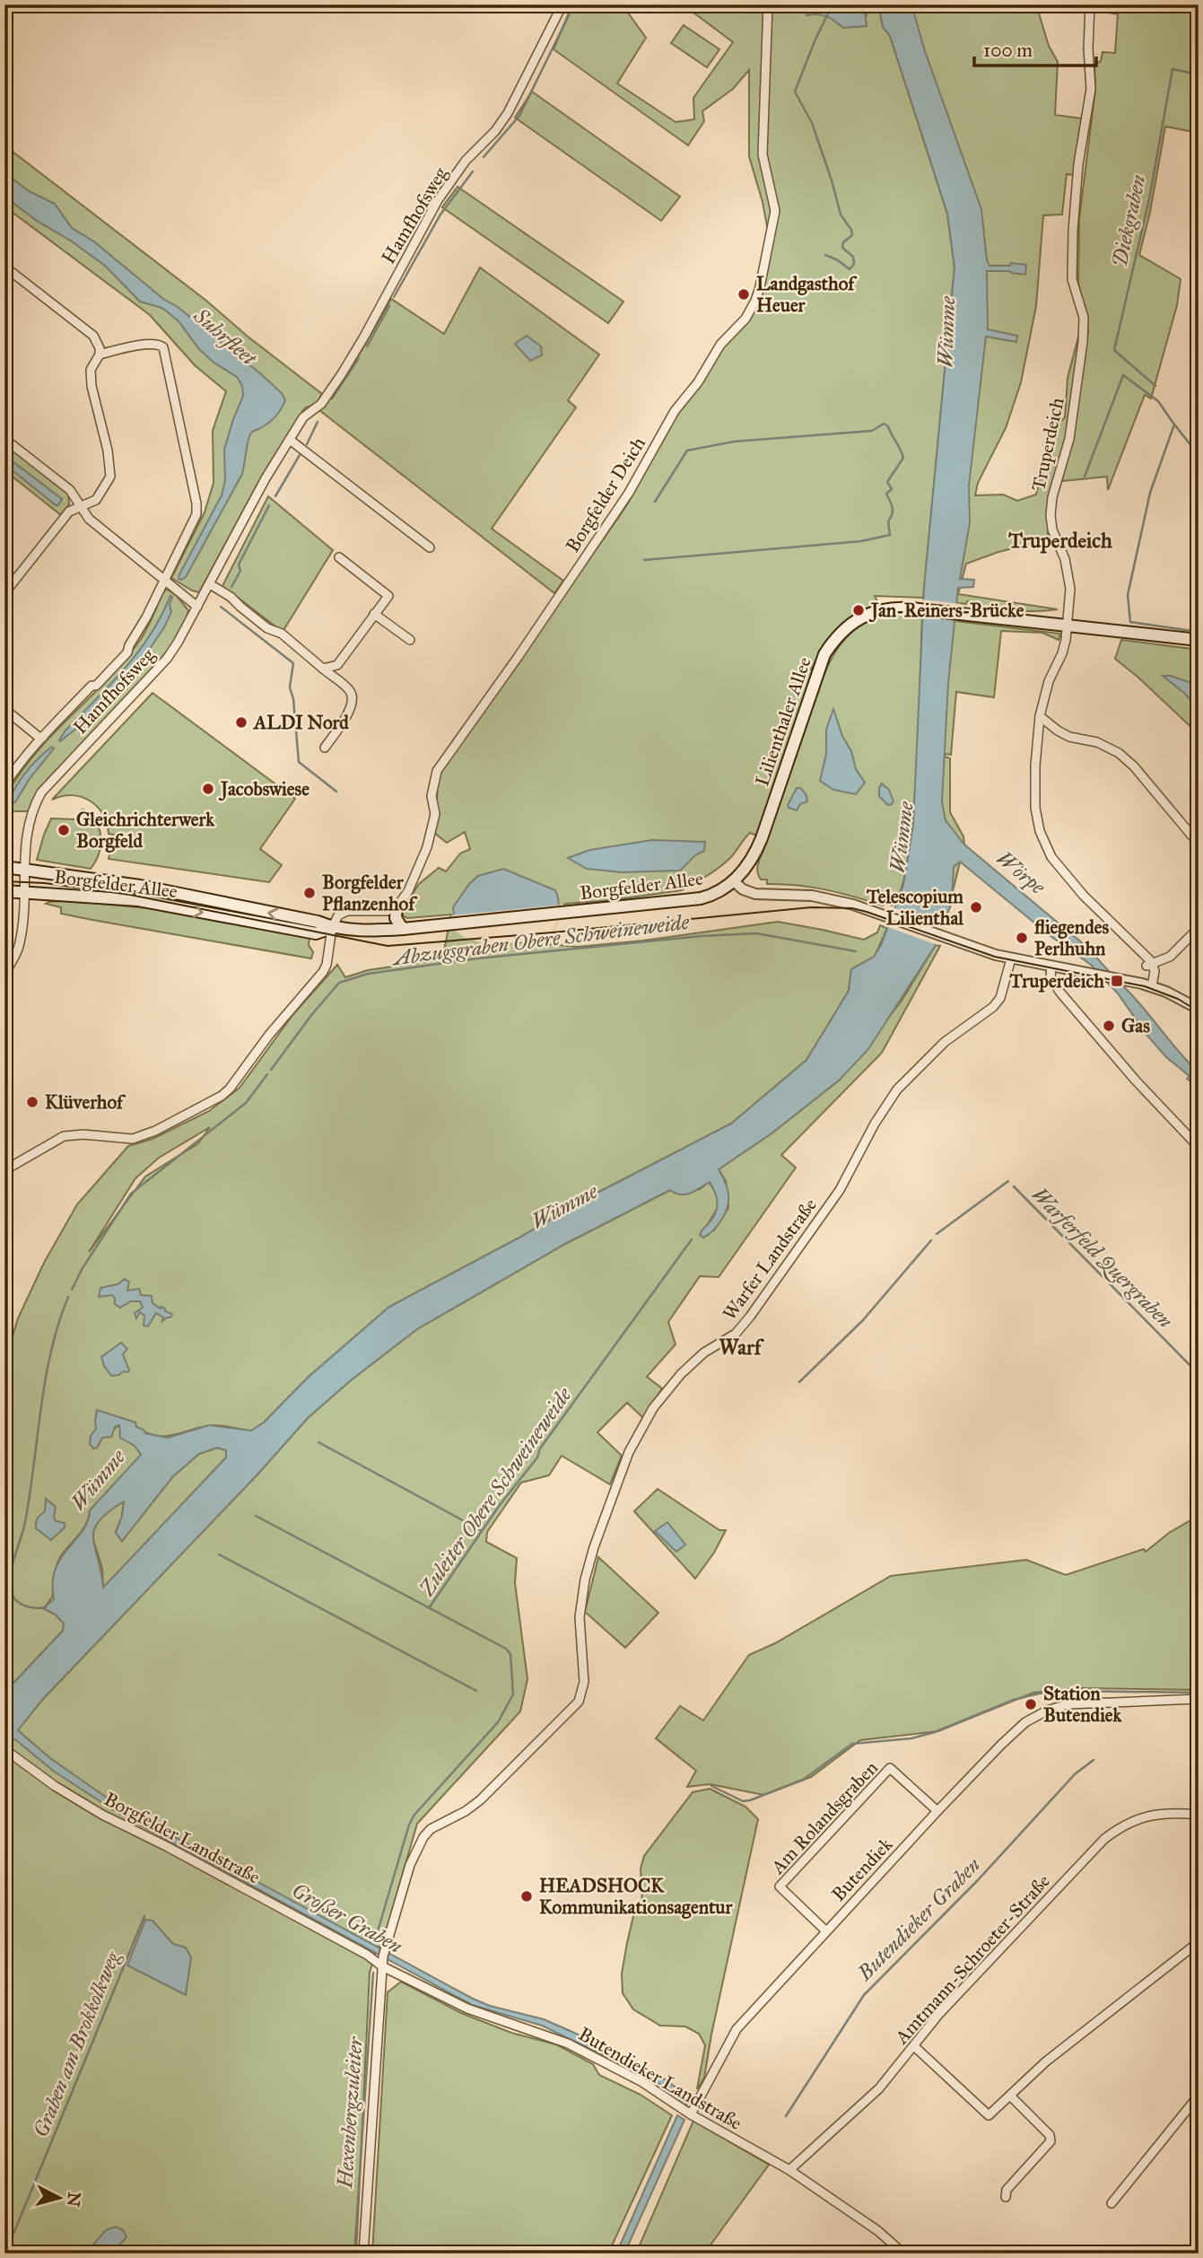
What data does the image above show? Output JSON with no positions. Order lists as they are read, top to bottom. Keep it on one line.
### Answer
{"streets":{"main road":["Lilienthaler Allee","Borgfelder Allee"],"street":["Hamfhofsweg","Truperdeich","Borgfelder Deich","Warfer Landstraße","Am Rolandsgraben","Borgfelder Landstraße","Butendiek","Amtmann-Schroeter-Straße","Butendieker Landstraße"]},"crossings":[["Hamfhofsweg","Borgfelder Allee"],["Truperdeich","Lilienthaler Allee"],["Lilienthaler Allee","Borgfelder Allee"],["Warfer Landstraße","Borgfelder Landstraße"],["Warfer Landstraße","Butendieker Landstraße"],["Am Rolandsgraben","Butendiek"],["Borgfelder Landstraße","Butendieker Landstraße"],["Butendiek","Butendieker Landstraße"],["Amtmann-Schroeter-Straße","Butendieker Landstraße"]],"districts":["Truperdeich","Warf"],"water":["Diekgraben","Wümme","Suhrfleet","Wörpe","Abzugsgraben Obere Schweineweide","Warferfeld Quergraben","Zuleiter Obere Schweineweide","Großer Graben","Butendieker Graben","Graben am Brokkolkweg","Hexenbergzuleiter"],"places":{"other":["Landgasthof Heuer","Jan-Reiners-Brücke","ALDI Nord","Jacobswiese","Gleichrichterwerk Borgfeld","Borgfelder Pflanzenhof","Telescopium Lilienthal","fliegendes Perlhuhn","Gas","Klüverhof","Station Butendiek","HEADSHOCK Kommunikationsagentur"],"transit":["Truperdeich"]},"scale_bar":"100 m","north":"right"}
